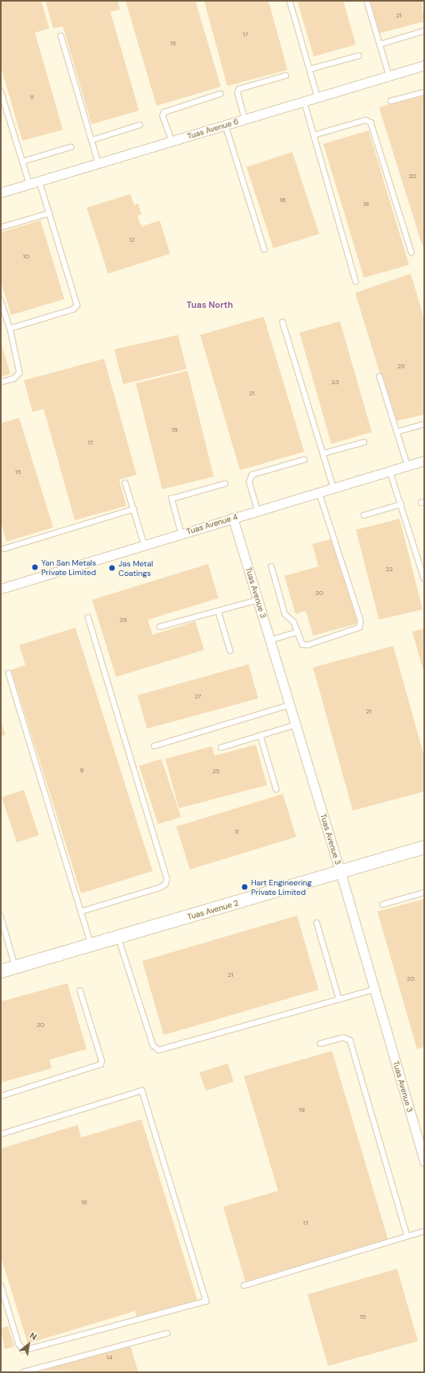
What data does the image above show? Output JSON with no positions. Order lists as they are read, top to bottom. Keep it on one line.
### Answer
{"streets":{"street":["Tuas Avenue 6","Tuas Avenue 4","Tuas Avenue 3","Tuas Avenue 2"]},"crossings":[["Tuas Avenue 4","Tuas Avenue 3"],["Tuas Avenue 3","Tuas Avenue 2"]],"districts":["Tuas North"],"places":["Yan San Metals Private Limited","Jas Metal Coatings","Hart Engineering Private Limited"],"house_numbers":["21","17","15","11","20","16","18","12","10","25","23","21","19","17","15","22","20","29","27","21","9","25","11","21","20","20","19","16","17","15","14"],"north":"top right"}
